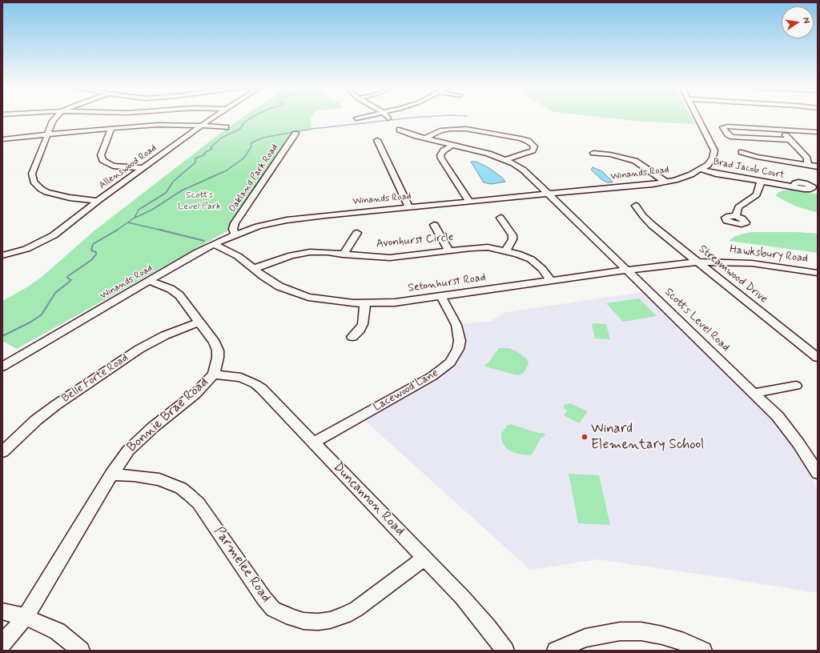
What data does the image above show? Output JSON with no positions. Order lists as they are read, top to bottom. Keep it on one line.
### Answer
{"streets":{"street":["Allenswood Road","Brad Jacob Court","Winands Road","Oakland Park Road","Avonhurst Circle","Hawksbury Road","Streamwood Drive","Setonhurst Road","Scotts Level Road","Belle Forte Road","Lacewood Lane","Bonnie Brae Road","Duncannon Road","Parmelee Road"]},"crossings":[["Brad Jacob Court","Winands Road"],["Winands Road","Oakland Park Road"],["Winands Road","Setonhurst Road"],["Winands Road","Scotts Level Road"],["Winands Road","Bonnie Brae Road"],["Avonhurst Circle","Setonhurst Road"],["Hawksbury Road","Streamwood Drive"],["Hawksbury Road","Setonhurst Road"],["Streamwood Drive","Setonhurst Road"],["Setonhurst Road","Scotts Level Road"],["Setonhurst Road","Lacewood Lane"],["Belle Forte Road","Bonnie Brae Road"],["Lacewood Lane","Duncannon Road"],["Bonnie Brae Road","Duncannon Road"],["Bonnie Brae Road","Parmelee Road"],["Duncannon Road","Parmelee Road"]],"parks":["Scotts Level Park"],"places":["Winard Elementary School"],"north":"right"}
